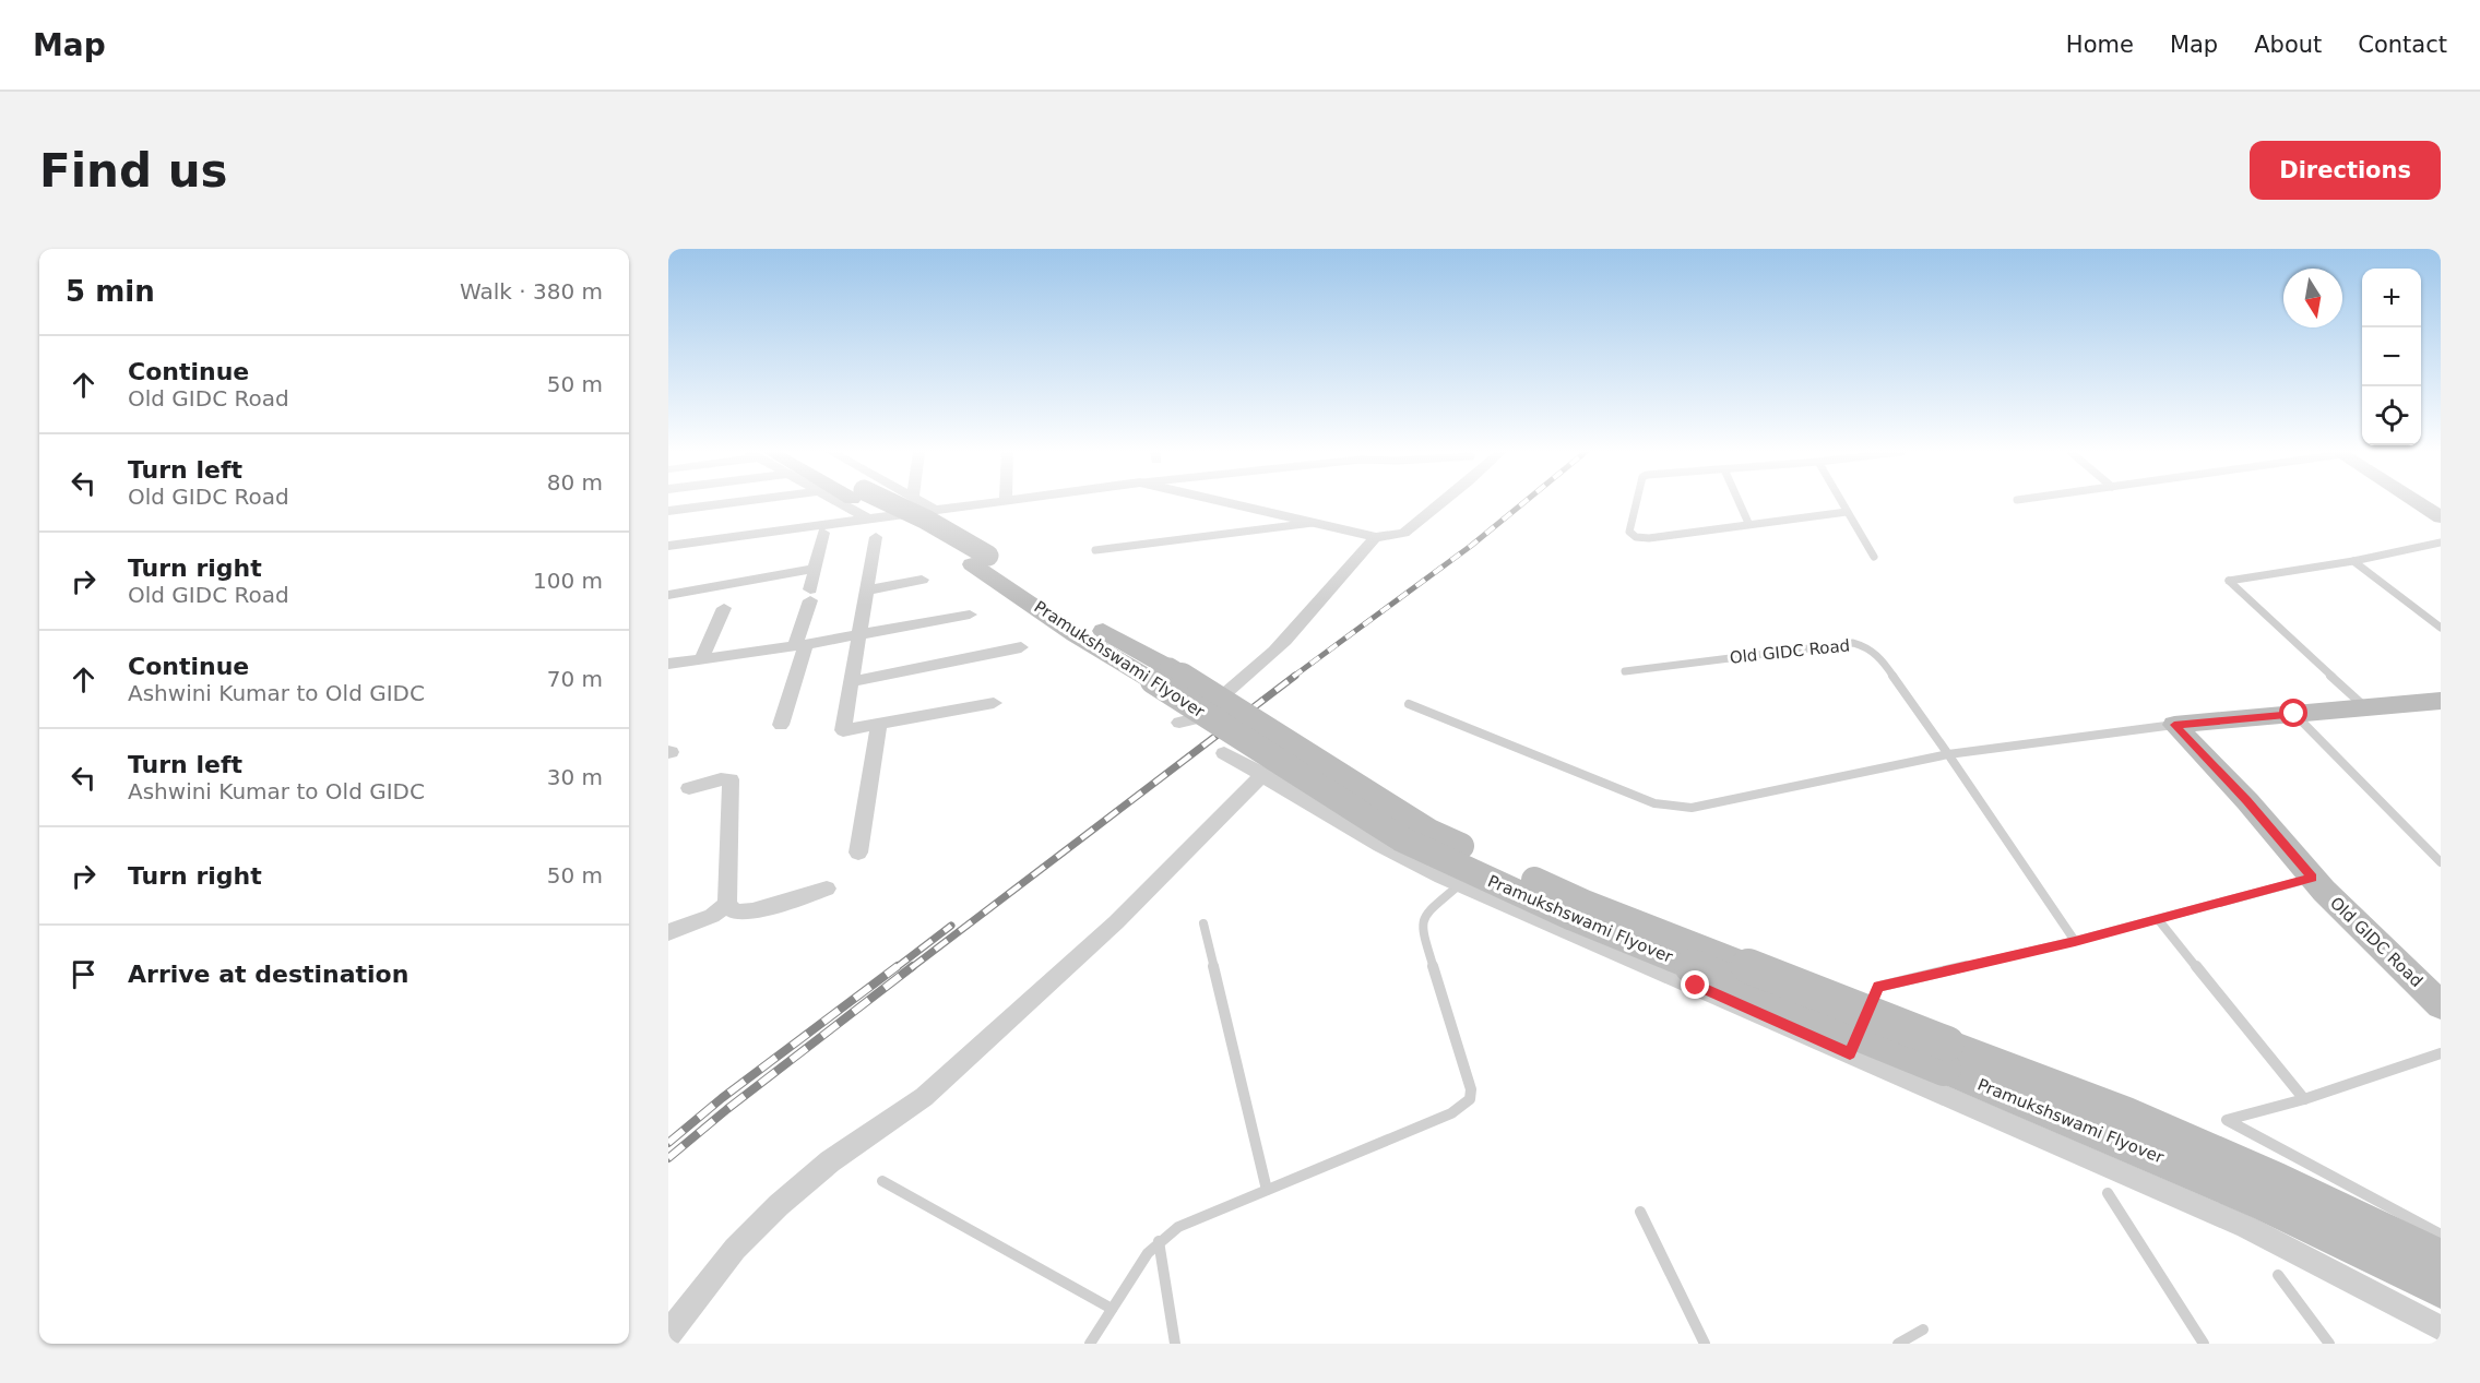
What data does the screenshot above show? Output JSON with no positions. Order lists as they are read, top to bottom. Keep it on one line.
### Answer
{"streets":{"main road":["Old GIDC Road","Pramukshswami Flyover"]},"north":"bottom","page":{"header":"Map","nav":["Home","Map","About","Contact"],"buttons":"Directions","title":"Find us","heading":["5 min","Walk · 380 m"],"map_buttons":["+","−"],"list":[["Continue","Old GIDC Road","50 m"],["Turn left","Old GIDC Road","80 m"],["Turn right","Old GIDC Road","100 m"],["Continue","Ashwini Kumar to Old GIDC","70 m"],["Turn left","Ashwini Kumar to Old GIDC","30 m"],["Turn right","50 m"],"Arrive at destination"]}}
